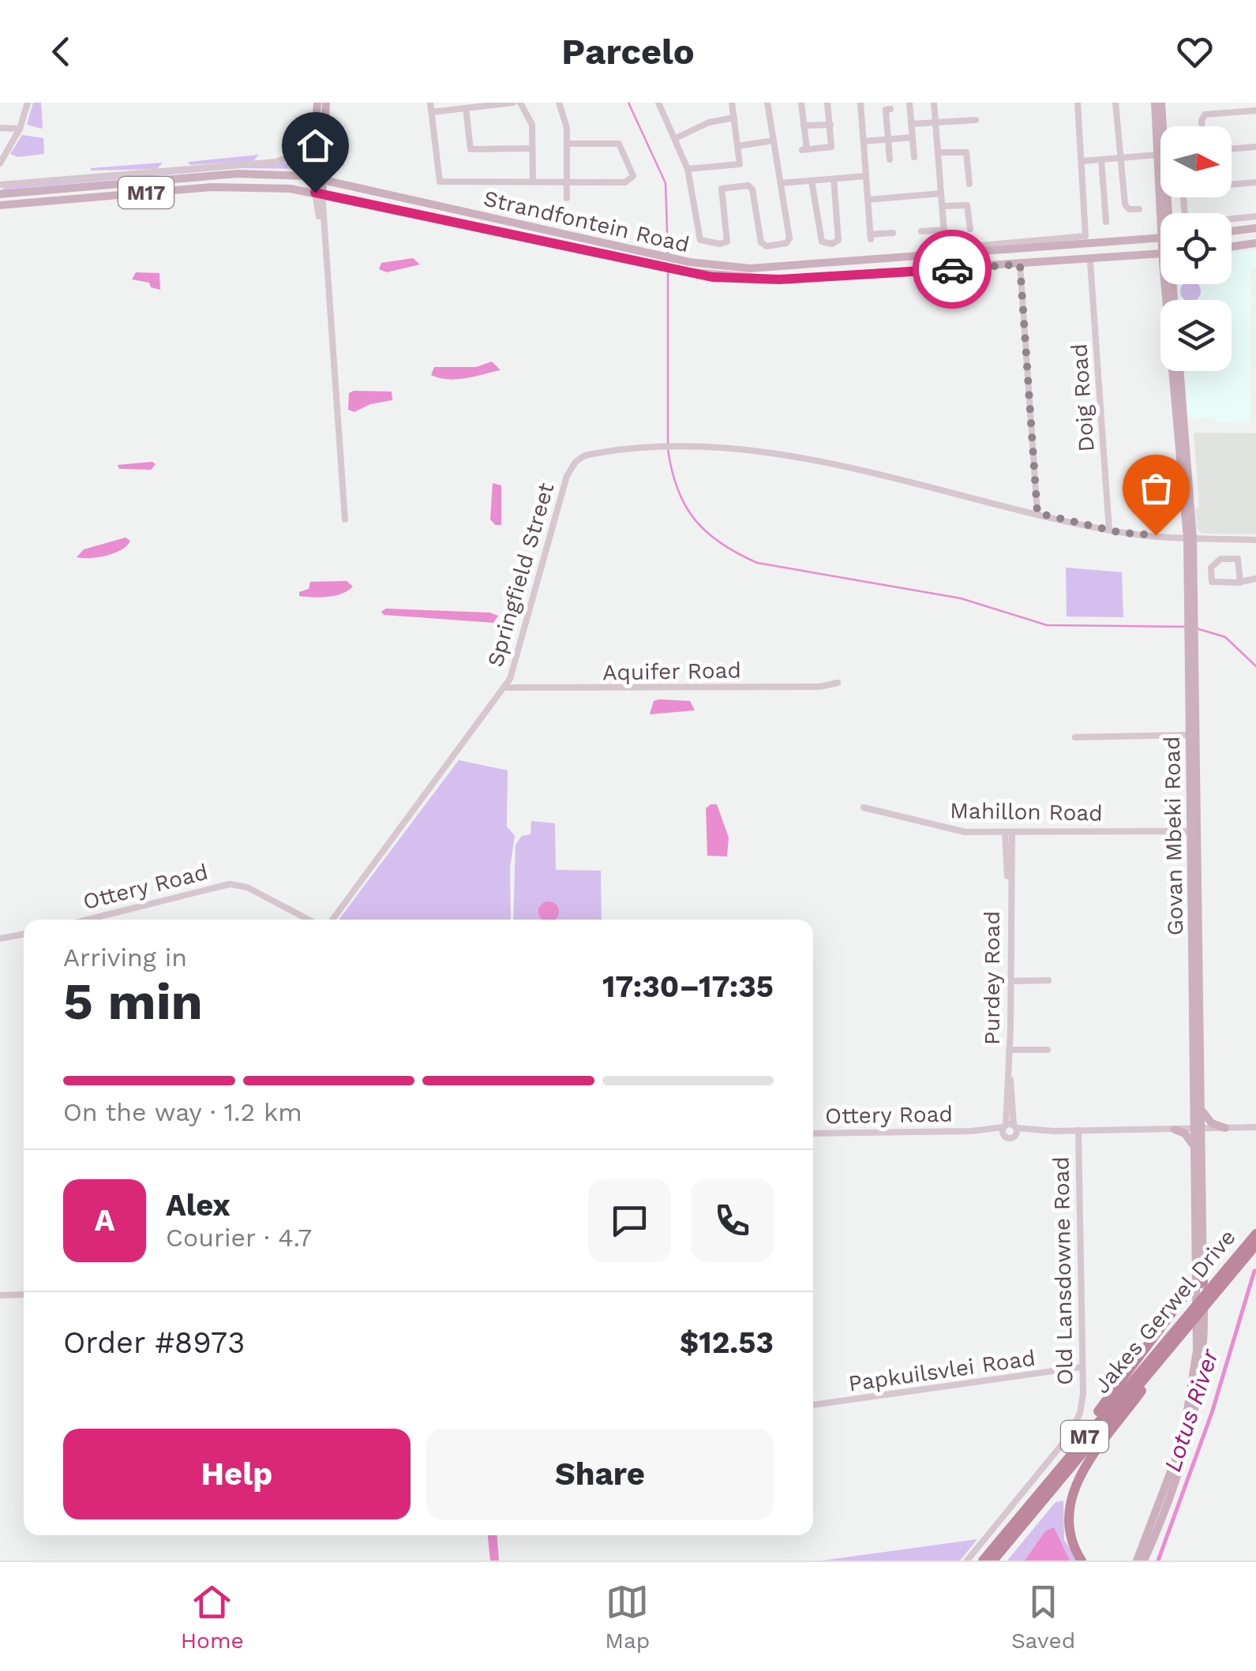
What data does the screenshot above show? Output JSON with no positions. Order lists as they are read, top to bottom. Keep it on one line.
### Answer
{"streets":{"highway":["Jakes Gerwel Drive","M7"],"main road":["M17","Strandfontein Road","Govan Mbeki Road"],"street":["Doig Road","Springfield Street","Aquifer Road","Mahillon Road","Ottery Road","Purdey Road","Old Lansdowne Road","Papkuilsvlei Road"]},"crossings":[["Doig Road","Springfield Street"],["Springfield Street","Aquifer Road"],["Springfield Street","Govan Mbeki Road"],["Mahillon Road","Govan Mbeki Road"],["Mahillon Road","Purdey Road"],["Govan Mbeki Road","Ottery Road"],["Govan Mbeki Road","Jakes Gerwel Drive"],["Ottery Road","Purdey Road"],["Ottery Road","Old Lansdowne Road"],["Old Lansdowne Road","Papkuilsvlei Road"]],"water":["Lotus River"],"north":"right","page":{"header":"Parcelo","heading":["5 min","Arriving in","17:30–17:35"],"panel":["Alex","Courier · 4.7","Order #8973","$12.53"],"bar":"On the way · 1.2 km","round":"A","buttons":["Help","Share"],"tabs":["Home","Map","Saved"]}}
